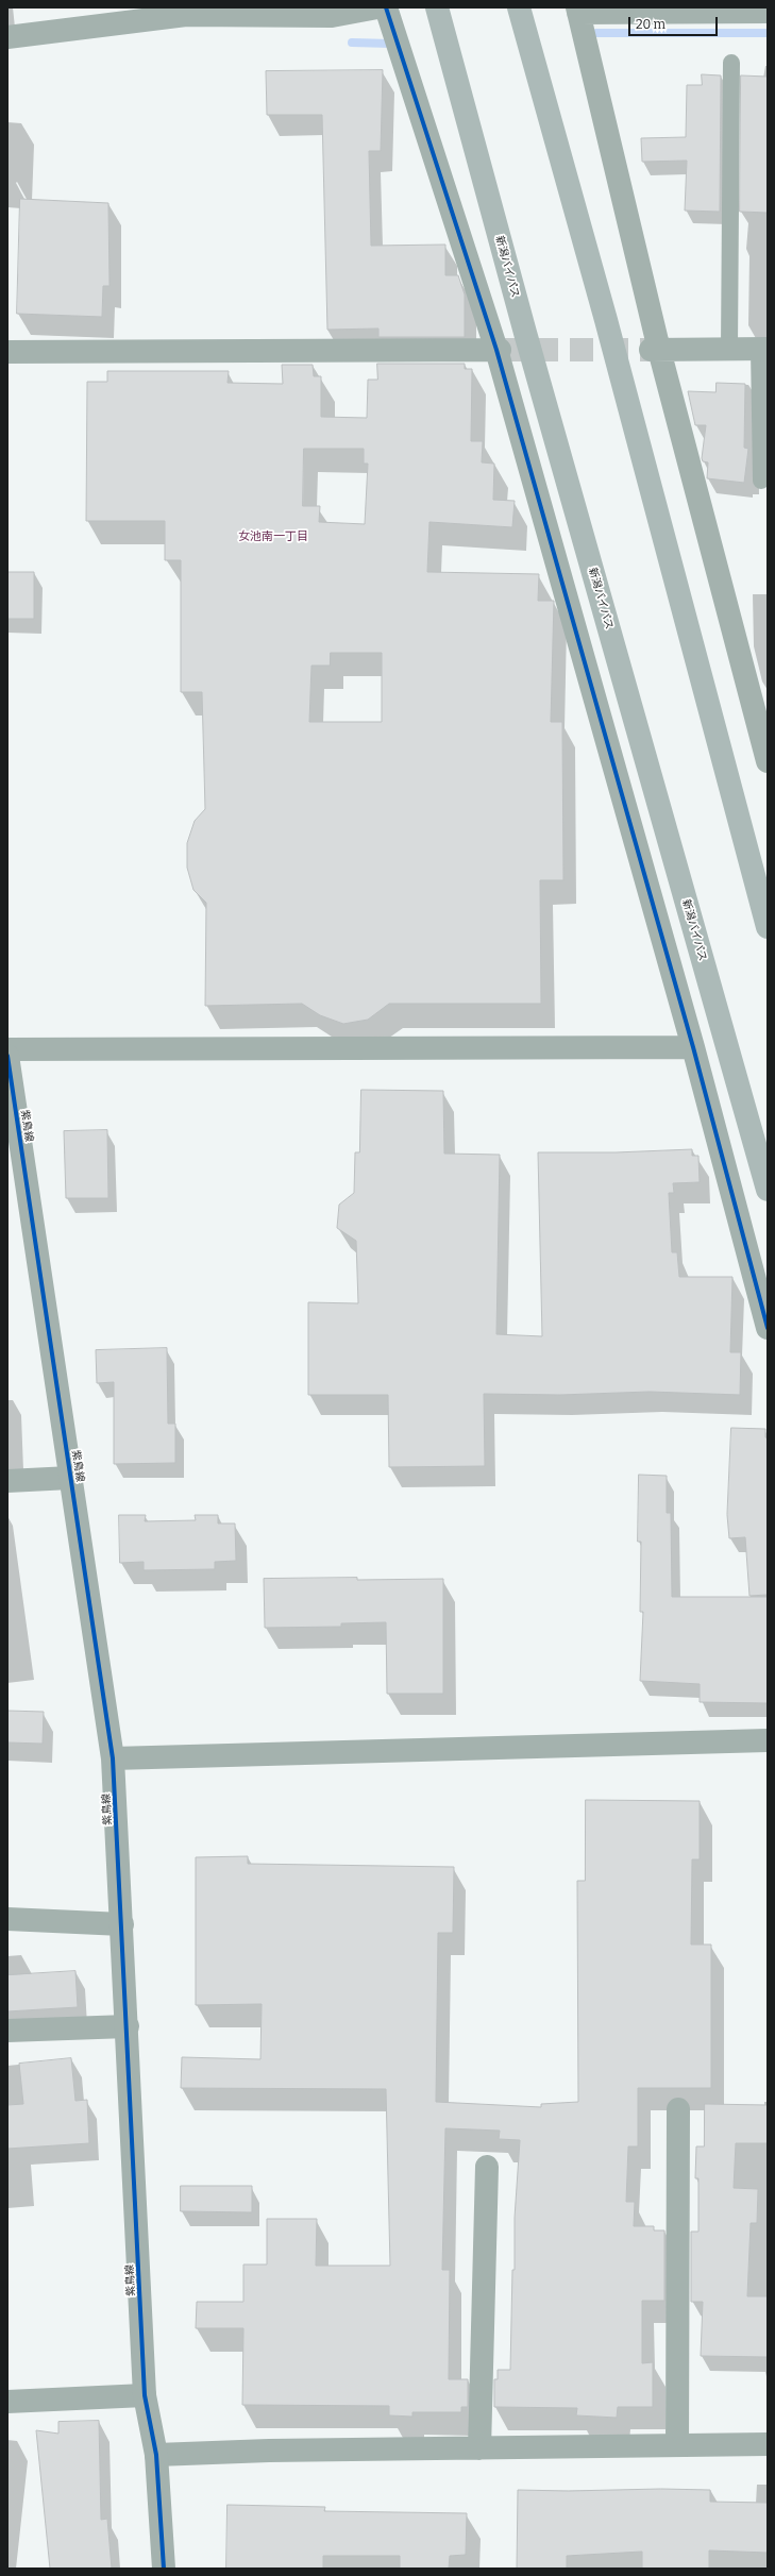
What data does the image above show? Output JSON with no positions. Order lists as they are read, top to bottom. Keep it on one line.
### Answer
{"streets":{"highway":["新潟バイパス"],"street":["紫鳥線"]},"districts":["女池南一丁目"],"scale_bar":"20 m"}
